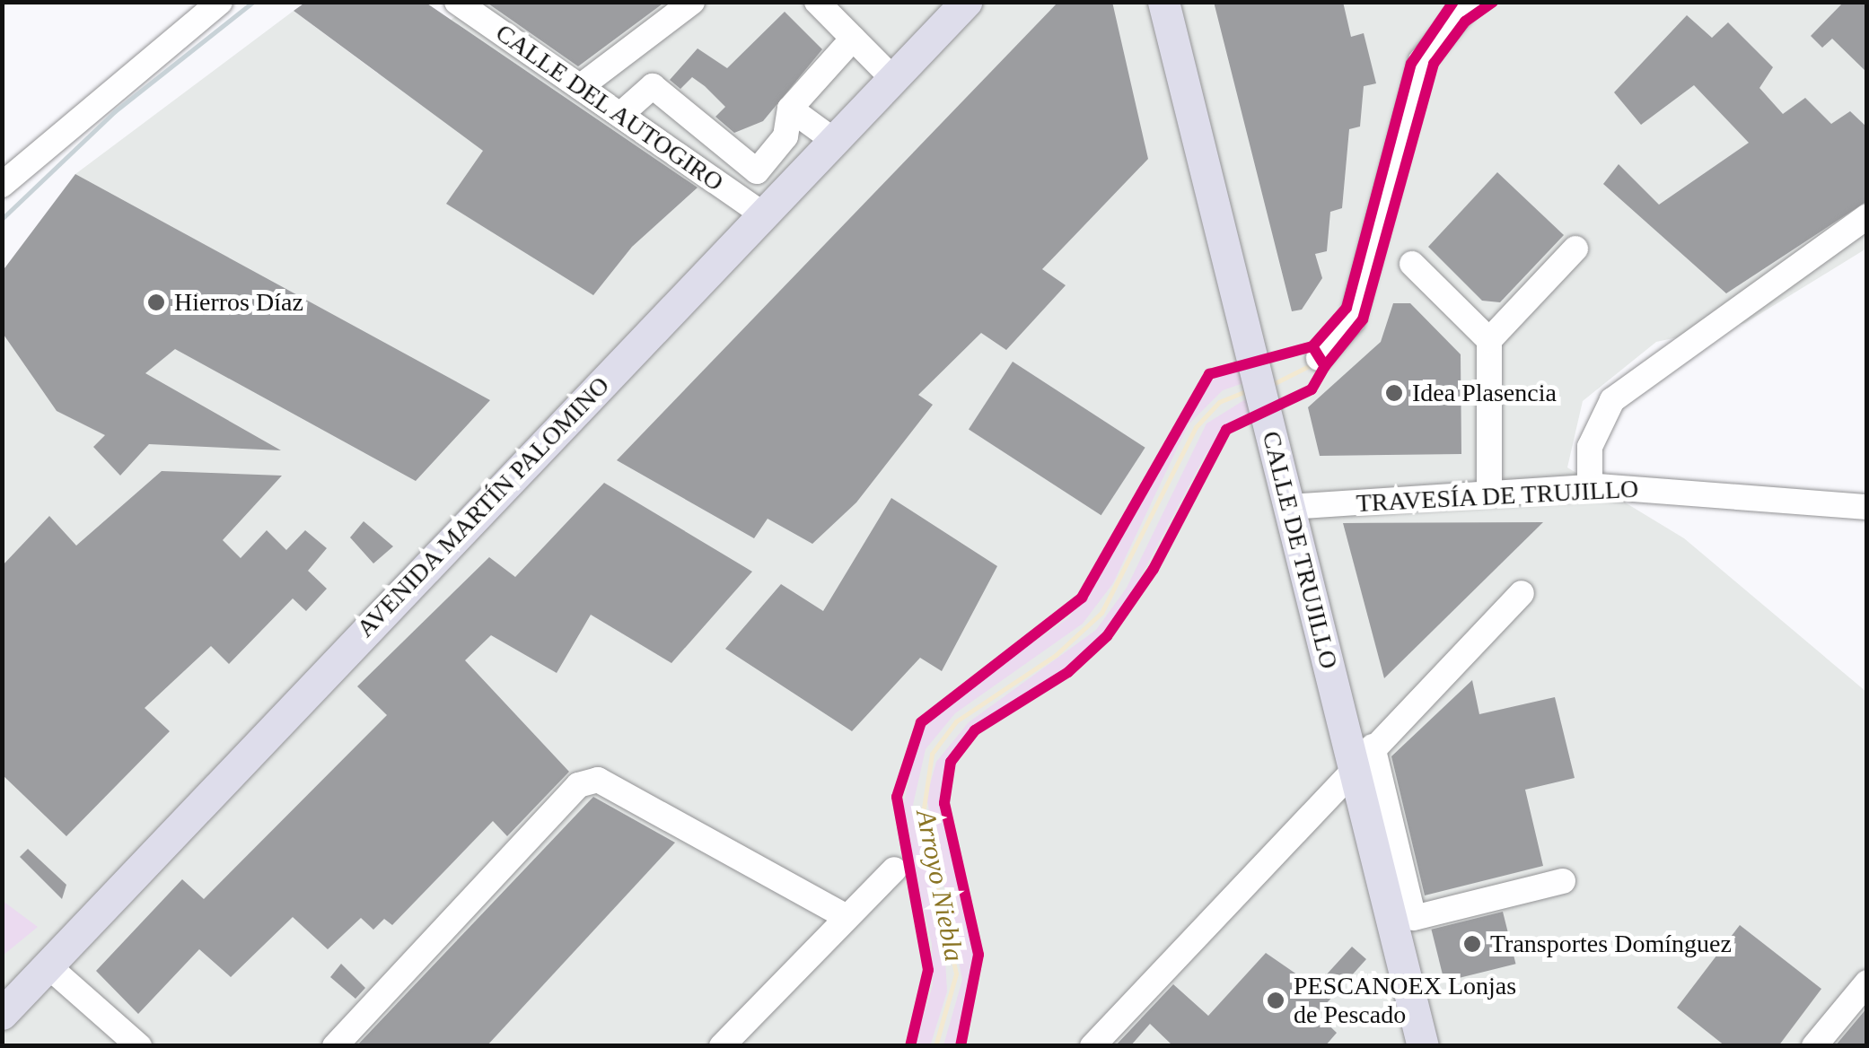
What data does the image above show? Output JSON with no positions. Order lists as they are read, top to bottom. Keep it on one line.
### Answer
{"streets":{"main road":["AVENIDA MARTÍN PALOMINO","CALLE DE TRUJILLO"],"street":["CALLE DEL AUTOGIRO","TRAVESÍA DE TRUJILLO"]},"crossings":[["CALLE DEL AUTOGIRO","AVENIDA MARTÍN PALOMINO"],["TRAVESÍA DE TRUJILLO","CALLE DE TRUJILLO"]],"water":["Arroyo Niebla"],"places":["Hierros Díaz","Idea Plasencia","Transportes Domínguez","PESCANOEX Lonjas de Pescado"]}
